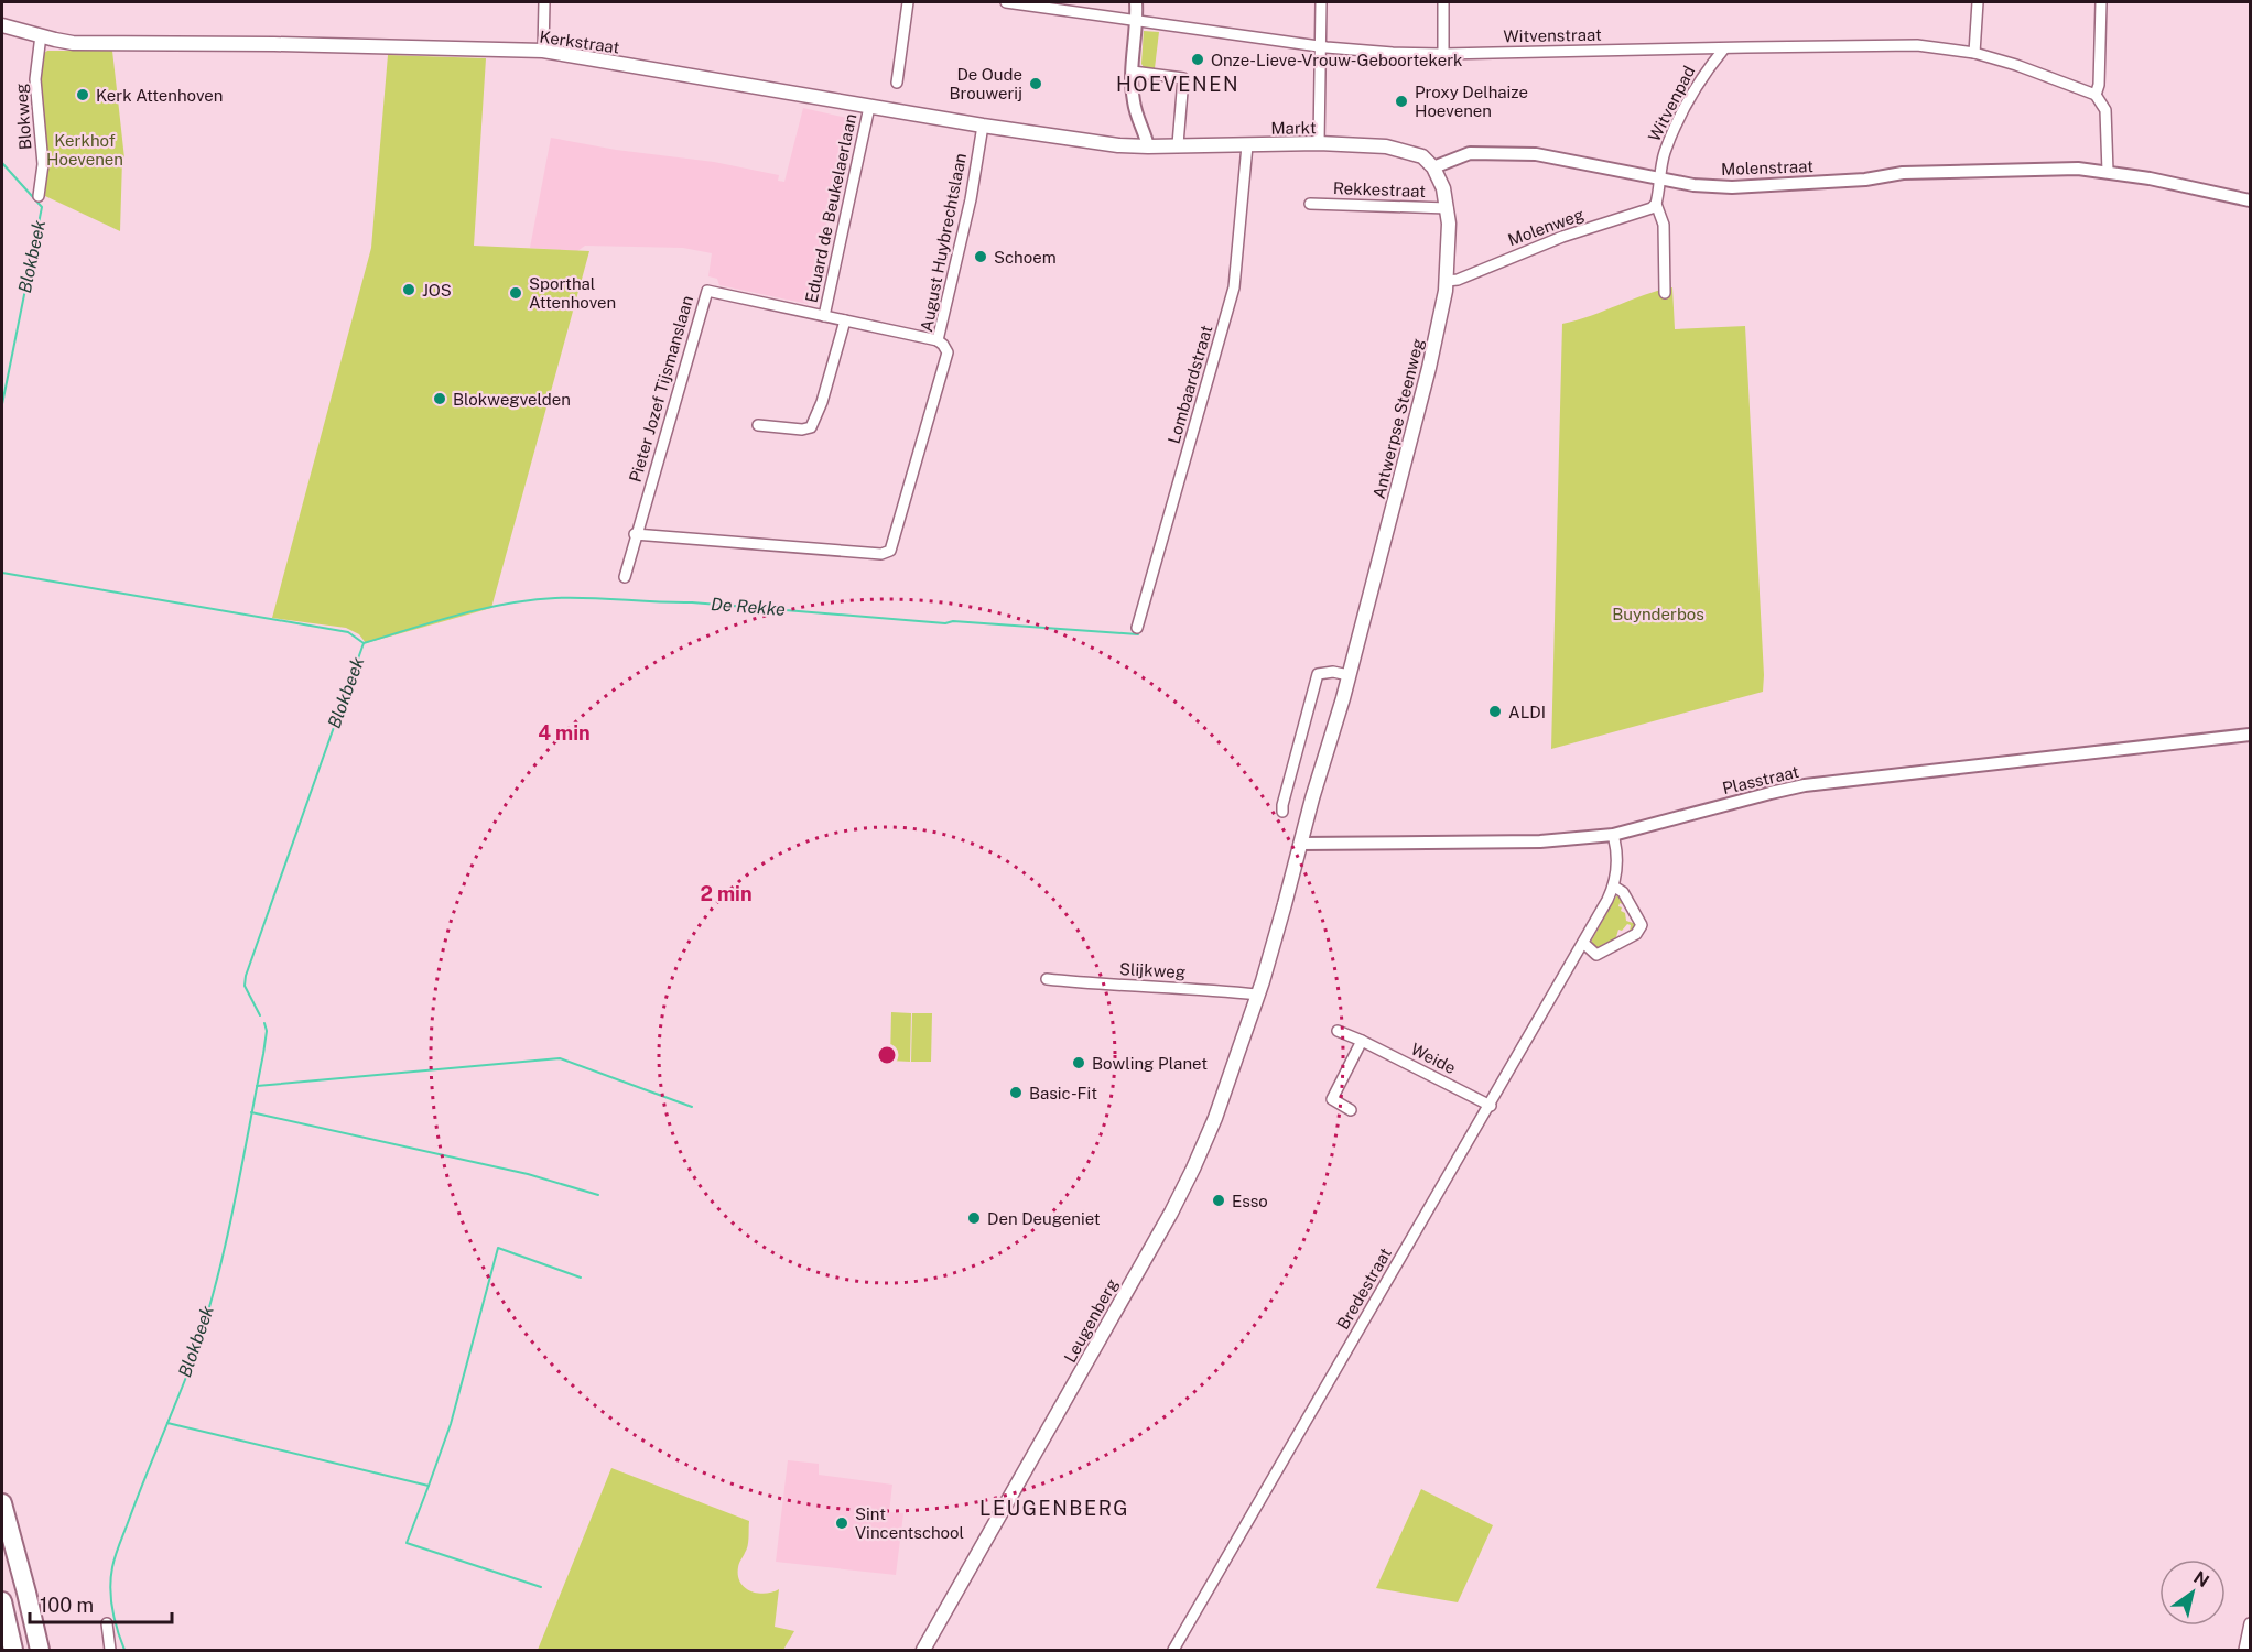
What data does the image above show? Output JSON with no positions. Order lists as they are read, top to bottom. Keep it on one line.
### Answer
{"streets":{"main road":["Kerkstraat","Markt","Antwerpse Steenweg","Leugenberg"],"street":["Witvenstraat","Witvenpad","Blokweg","Molenstraat","Rekkestraat","Eduard de Beukelaerlaan","Molenweg","August Huybrechtslaan","Lombaardstraat","Pieter Jozef Tijsmanslaan","Plasstraat","Slijkweg","Weide","Bredestraat"]},"crossings":[["Witvenstraat","Witvenpad"],["Kerkstraat","Blokweg"],["Kerkstraat","Markt"],["Kerkstraat","Eduard de Beukelaerlaan"],["Kerkstraat","August Huybrechtslaan"],["Witvenpad","Molenstraat"],["Markt","Molenstraat"],["Markt","Lombaardstraat"],["Markt","Antwerpse Steenweg"],["Molenstraat","Antwerpse Steenweg"],["Rekkestraat","Antwerpse Steenweg"],["Eduard de Beukelaerlaan","Pieter Jozef Tijsmanslaan"],["Molenweg","Antwerpse Steenweg"],["August Huybrechtslaan","Pieter Jozef Tijsmanslaan"],["Antwerpse Steenweg","Plasstraat"],["Antwerpse Steenweg","Leugenberg"],["Plasstraat","Bredestraat"],["Plasstraat","Leugenberg"],["Slijkweg","Leugenberg"],["Weide","Bredestraat"]],"districts":["HOEVENEN","LEUGENBERG"],"water":["Blokbeek","De Rekke"],"parks":["Kerkhof Hoevenen","Buynderbos"],"places":["Onze-Lieve-Vrouw-Geboortekerk","De Oude Brouwerij","Kerk Attenhoven","Proxy Delhaize Hoevenen","Schoem","JOS","Sporthal Attenhoven","Blokwegvelden","ALDI","Bowling Planet","Basic-Fit","Esso","Den Deugeniet","Sint Vincentschool"],"scale_bar":"100 m","north":"top right","rings":["4 min","2 min"]}
